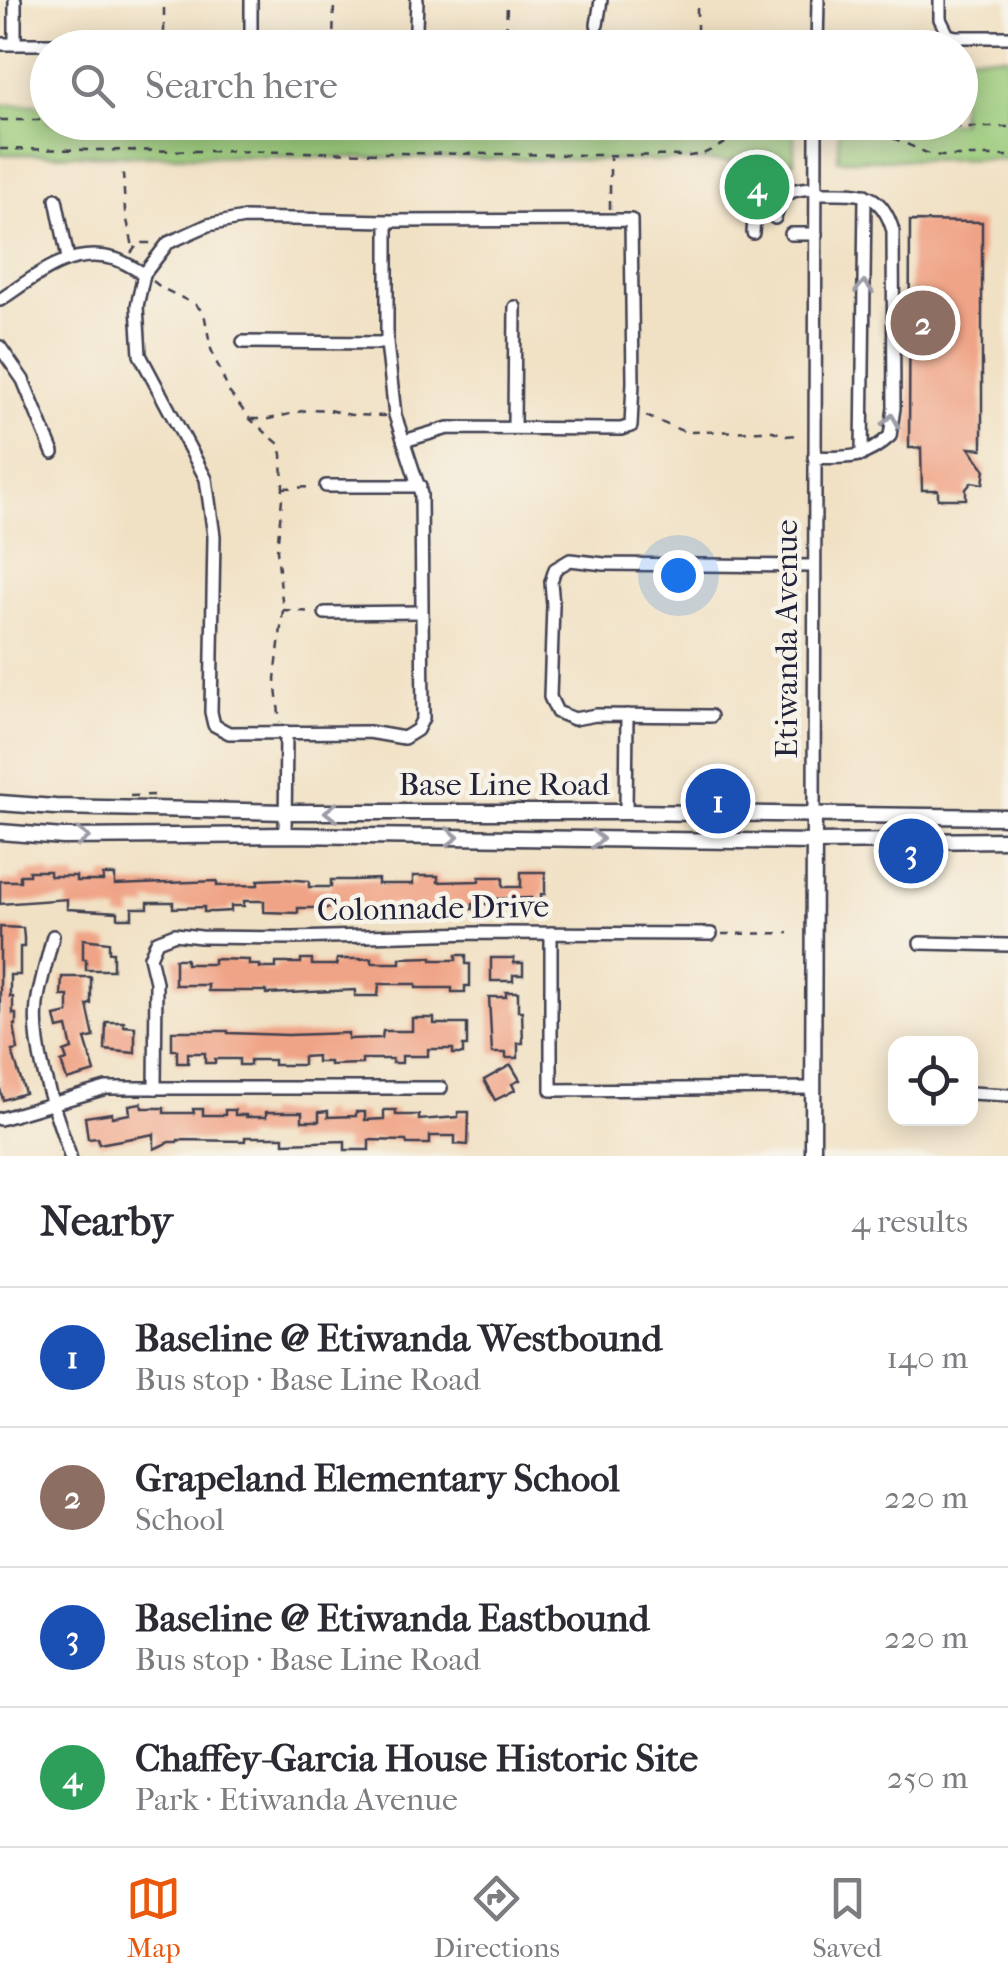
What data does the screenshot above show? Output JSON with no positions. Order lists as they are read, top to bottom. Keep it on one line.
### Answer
{"streets":{"main road":["Etiwanda Avenue","Base Line Road"],"street":["Colonnade Drive"]},"crossings":[["Etiwanda Avenue","Base Line Road"]],"page":{"search":"Search here","pins":["4","2","1","3"],"heading":["Nearby","4 results"],"list":[{"mark":"1","name":"Baseline @ Etiwanda Westbound","note":"Bus stop · Base Line Road","value":"140 m"},{"mark":"2","name":"Grapeland Elementary School","note":"School","value":"220 m"},{"mark":"3","name":"Baseline @ Etiwanda Eastbound","note":"Bus stop · Base Line Road","value":"220 m"},{"mark":"4","name":"Chaffey-Garcia House Historic Site","note":"Park · Etiwanda Avenue","value":"250 m"}],"nav":["Map","Directions","Saved"]}}
